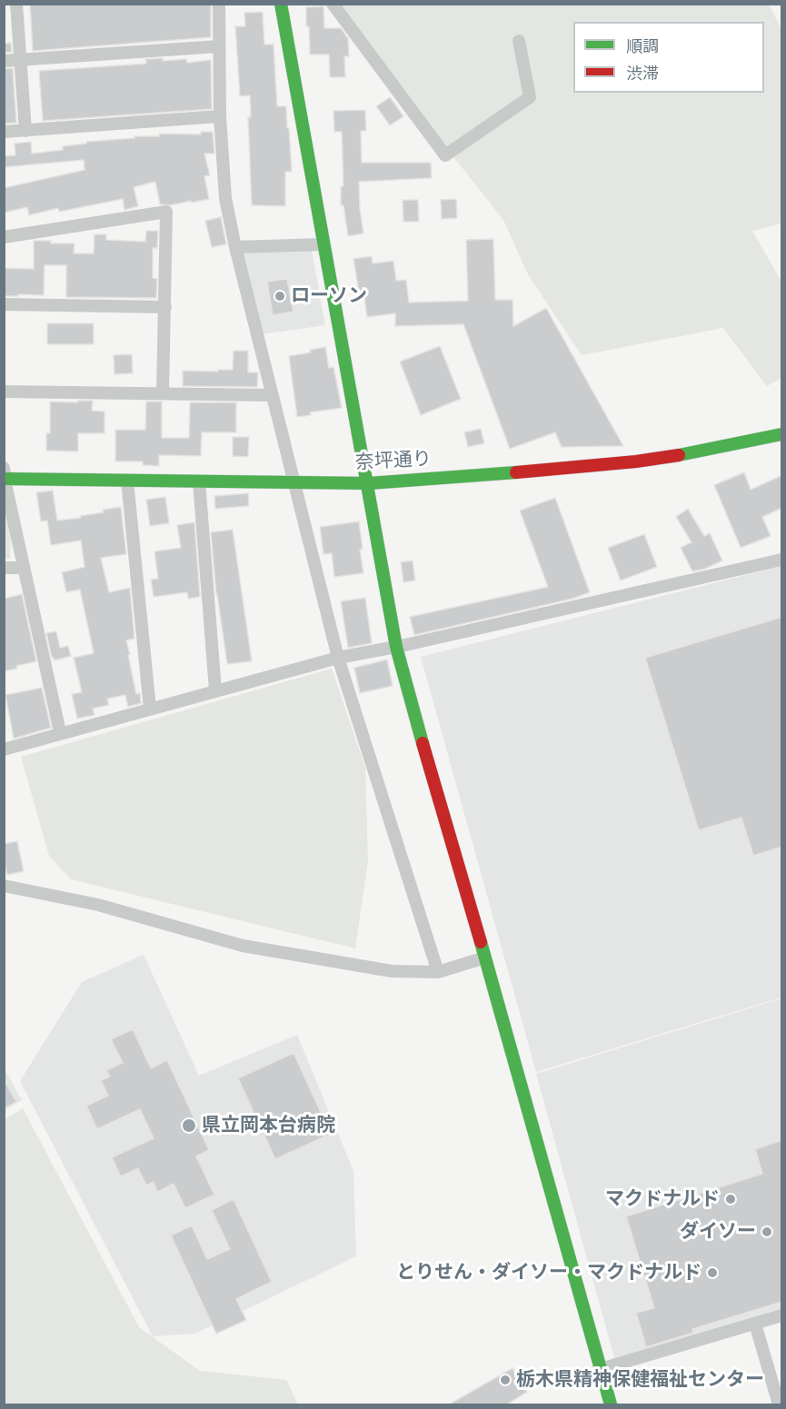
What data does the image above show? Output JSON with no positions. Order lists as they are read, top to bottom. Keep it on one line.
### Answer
{"streets":{"main road":["奈坪通り"]},"places":["ローソン","県立岡本台病院","マクドナルド","ダイソー","とりせん・ダイソー・マクドナルド","栃木県精神保健福祉センター"],"legend":["順調","渋滞"]}
